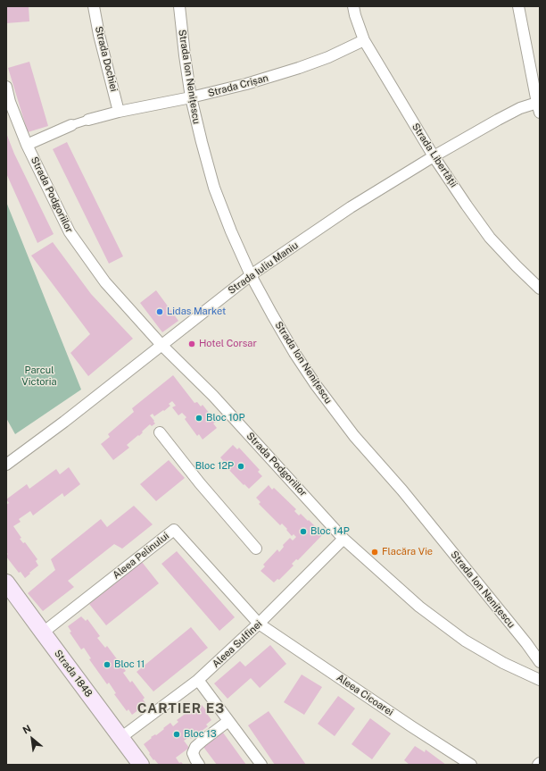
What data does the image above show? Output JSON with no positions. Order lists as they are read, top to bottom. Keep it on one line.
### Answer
{"streets":{"main road":["Strada 1848"],"street":["Strada Dochiei","Strada Ion Nenițescu","Strada Crișan","Strada Libertății","Strada Podgoriilor","Strada Iuliu Maniu","Aleea Pelinului","Aleea Sulfinei","Aleea Cicoarei"]},"crossings":[["Strada Dochiei","Strada Crișan"],["Strada Ion Nenițescu","Strada Crișan"],["Strada Ion Nenițescu","Strada Iuliu Maniu"],["Strada Crișan","Strada Libertății"],["Strada Crișan","Strada Podgoriilor"],["Strada Libertății","Strada Iuliu Maniu"],["Strada Podgoriilor","Strada Iuliu Maniu"],["Strada Podgoriilor","Aleea Sulfinei"],["Aleea Pelinului","Aleea Sulfinei"],["Aleea Pelinului","Strada 1848"],["Aleea Pelinului","Aleea Cicoarei"],["Aleea Sulfinei","Strada 1848"],["Aleea Sulfinei","Aleea Cicoarei"]],"districts":["CARTIER E3"],"parks":["Parcul Victoria"],"places":["Lidas Market","Hotel Corsar","Bloc 10P","Bloc 12P","Bloc 14P","Flacăra Vie","Bloc 11","Bloc 13"],"north":"top left"}
